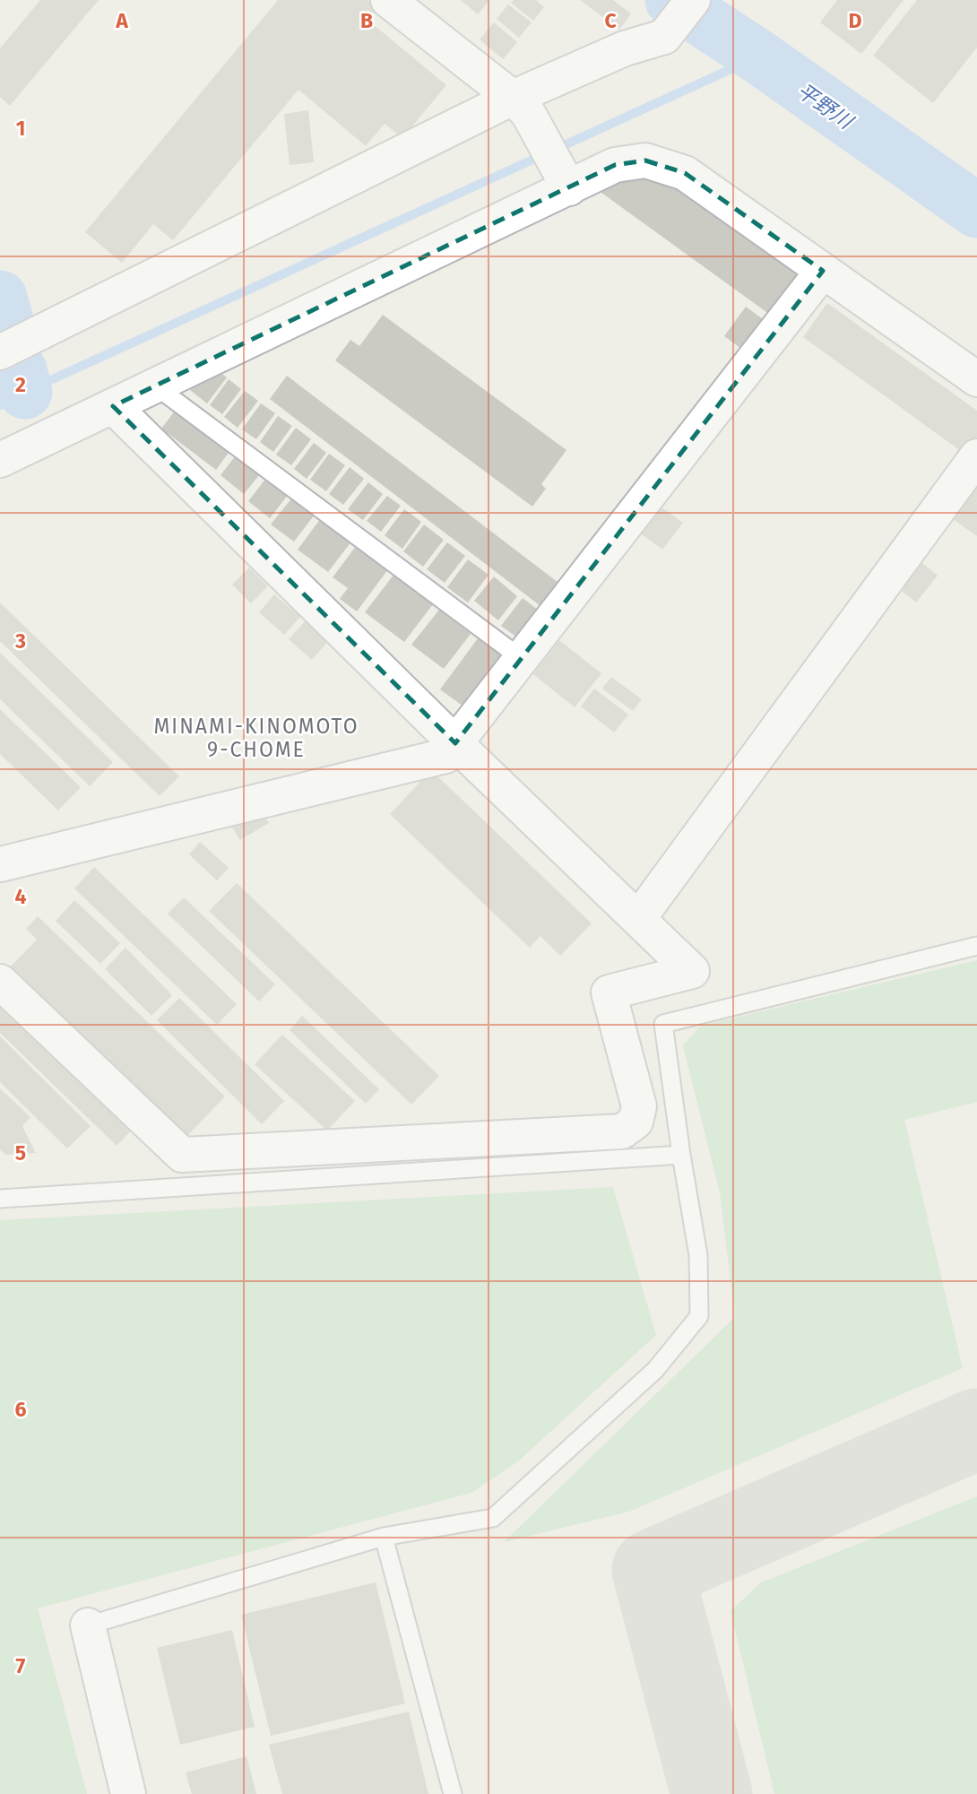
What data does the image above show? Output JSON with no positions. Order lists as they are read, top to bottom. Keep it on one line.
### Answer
{"districts":["MINAMI-KINOMOTO 9-CHOME"],"water":["平野川"],"grid":{"columns":["A","B","C","D"],"rows":["1","2","3","4","5","6","7"]}}
